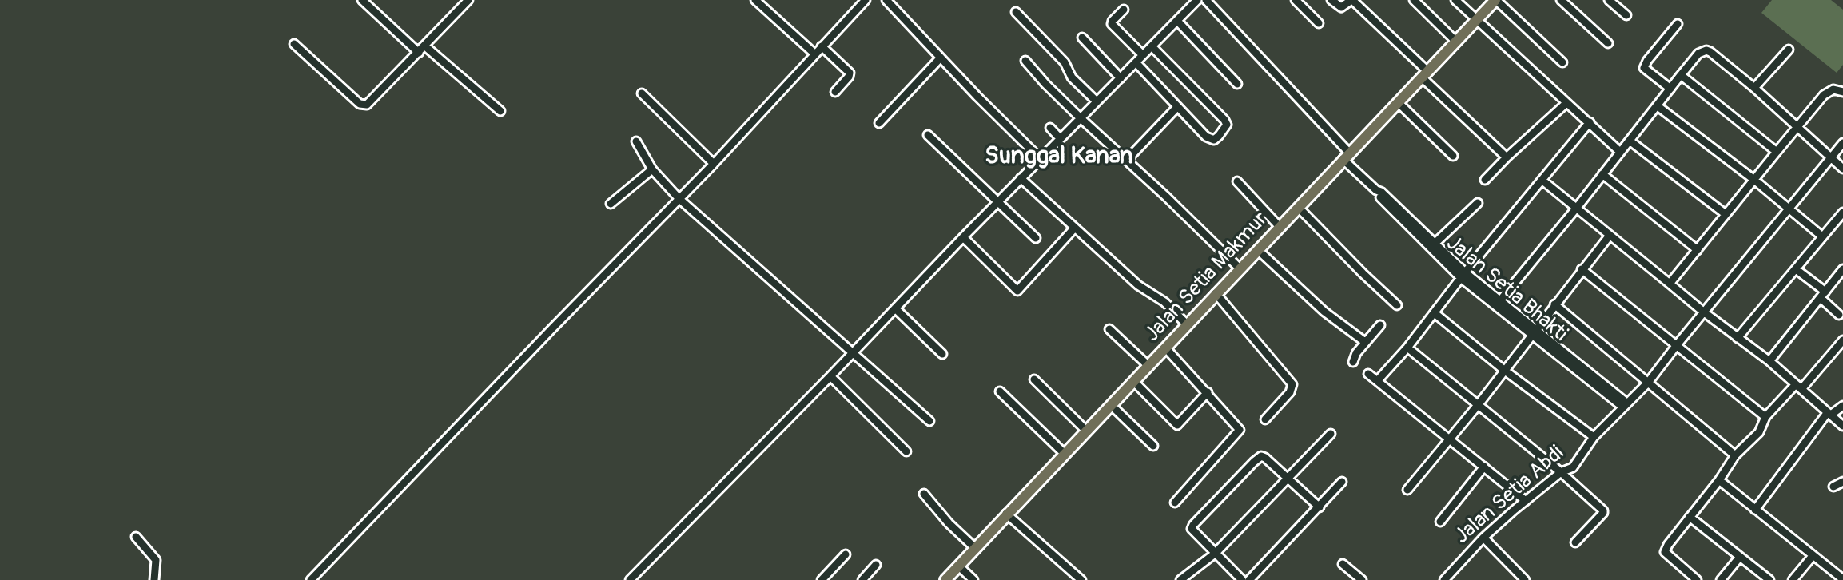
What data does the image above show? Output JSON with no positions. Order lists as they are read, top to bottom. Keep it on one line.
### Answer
{"streets":{"main road":["Jalan Setia Makmur"],"street":["Jalan Setia Bhakti","Jalan Setia Abdi"]},"crossings":[["Jalan Setia Makmur","Jalan Setia Bhakti"],["Jalan Setia Bhakti","Jalan Setia Abdi"]],"districts":["Sunggal Kanan"]}
